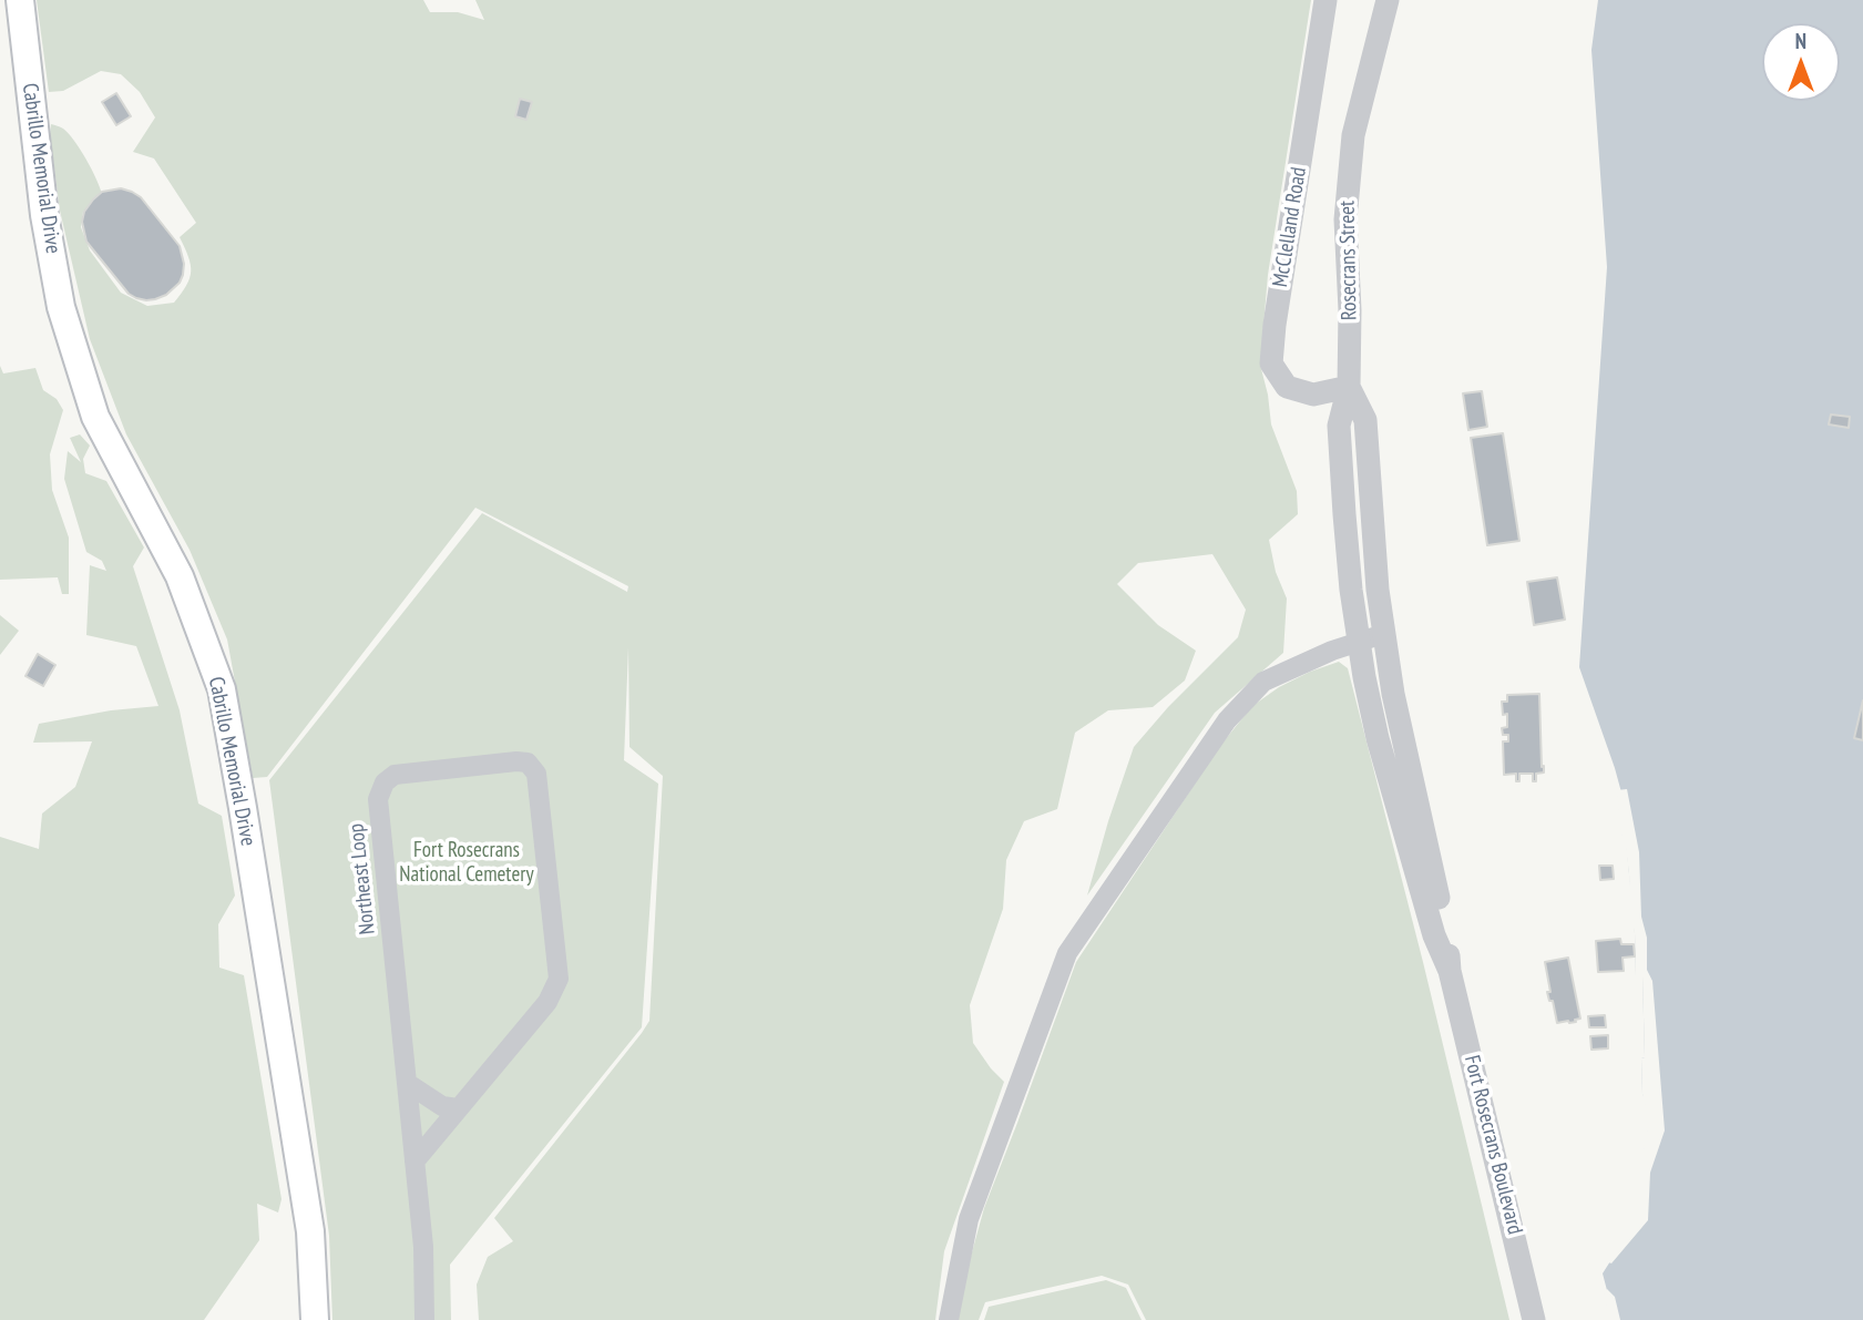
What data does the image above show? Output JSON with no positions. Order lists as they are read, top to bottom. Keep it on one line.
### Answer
{"streets":{"main road":["Cabrillo Memorial Drive"],"street":["McClelland Road","Rosecrans Street","Northeast Loop","Fort Rosecrans Boulevard"]},"crossings":[["McClelland Road","Rosecrans Street"],["Rosecrans Street","Fort Rosecrans Boulevard"]],"parks":["Fort Rosecrans National Cemetery"],"north":"top"}
